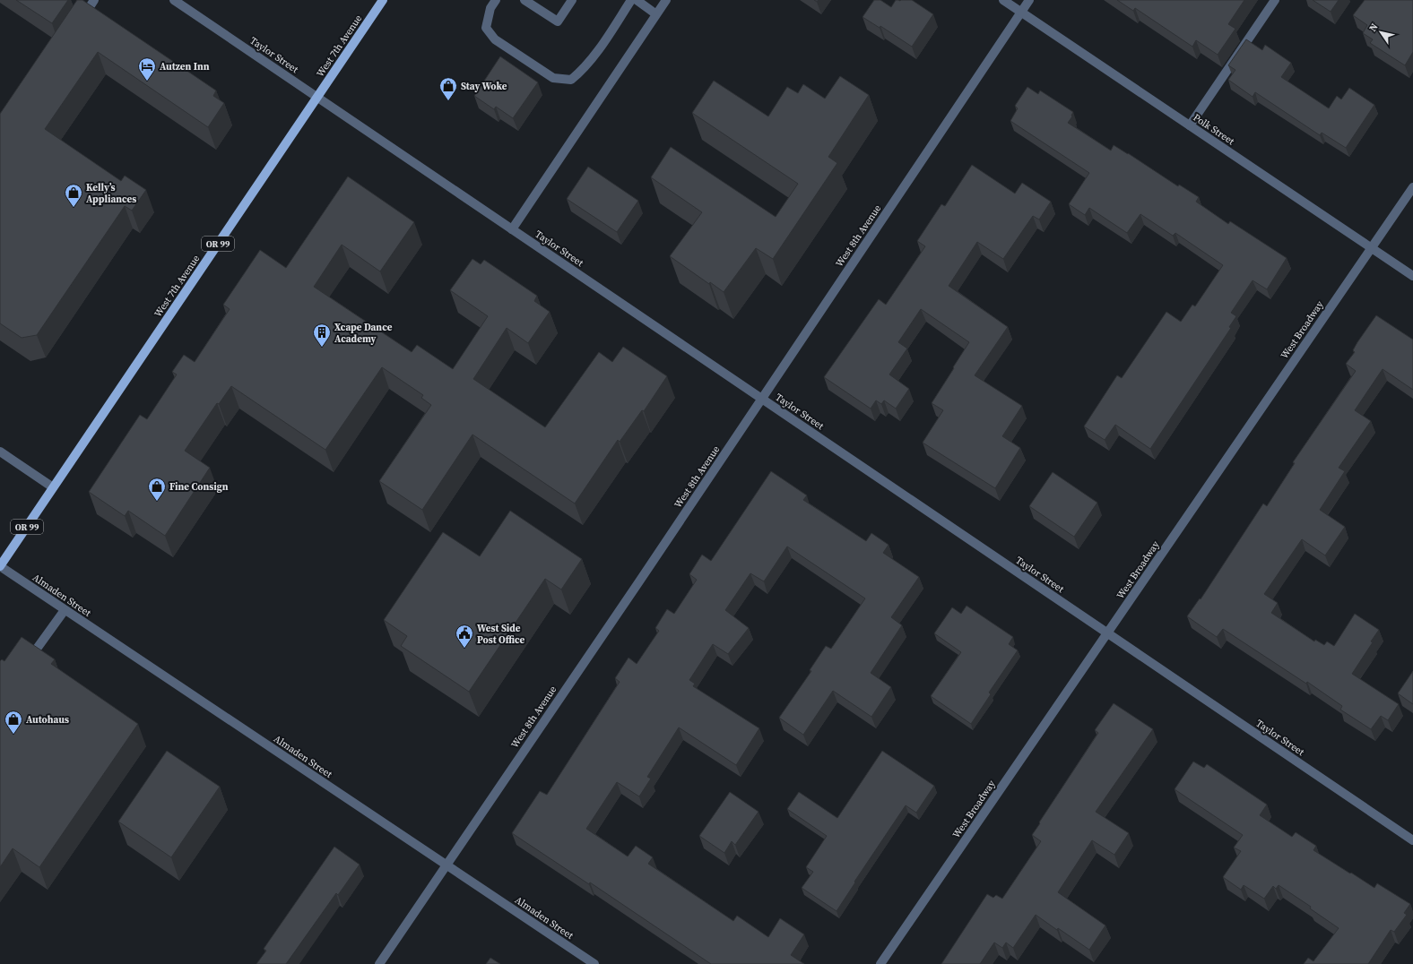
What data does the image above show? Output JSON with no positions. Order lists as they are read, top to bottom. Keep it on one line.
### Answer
{"streets":{"main road":["West 7th Avenue","OR 99"],"street":["Taylor Street","Polk Street","West 8th Avenue","West Broadway","Almaden Street"]},"crossings":[["West 7th Avenue","Taylor Street"],["West 7th Avenue","Almaden Street"],["Taylor Street","West 8th Avenue"],["Taylor Street","West Broadway"],["Polk Street","West 8th Avenue"],["Polk Street","West Broadway"],["West 8th Avenue","Almaden Street"]],"places":{"hotel":["Autzen Inn"],"shop":["Stay Woke","Kelly’s Appliances","Fine Consign","Autohaus"],"building":["Xcape Dance Academy"],"public building":["West Side Post Office"]},"north":"top left"}
